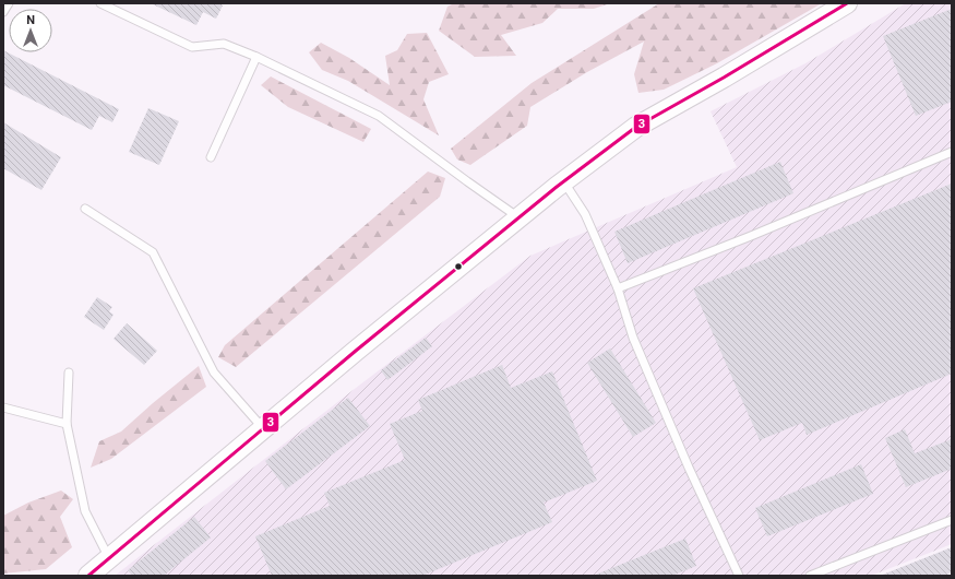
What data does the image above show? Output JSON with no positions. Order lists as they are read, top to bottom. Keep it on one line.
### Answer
{"lines":["transit line 3"],"north":"top"}
